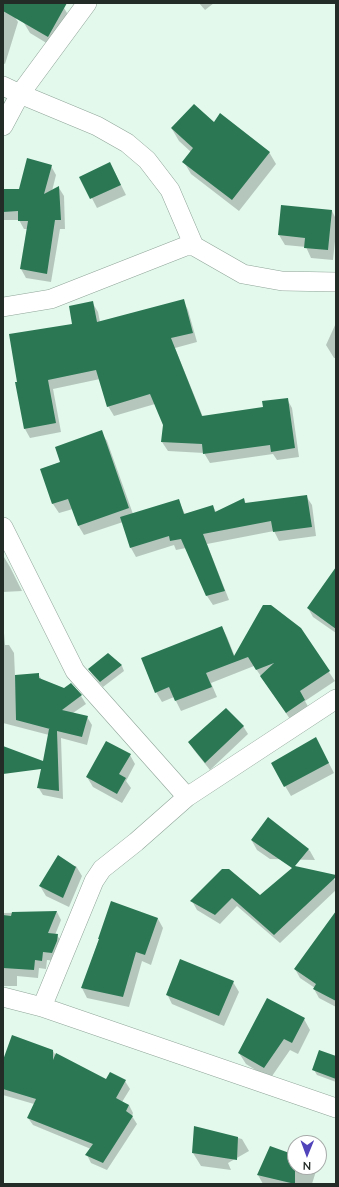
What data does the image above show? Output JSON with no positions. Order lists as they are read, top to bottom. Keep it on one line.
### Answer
{"north":"bottom"}
